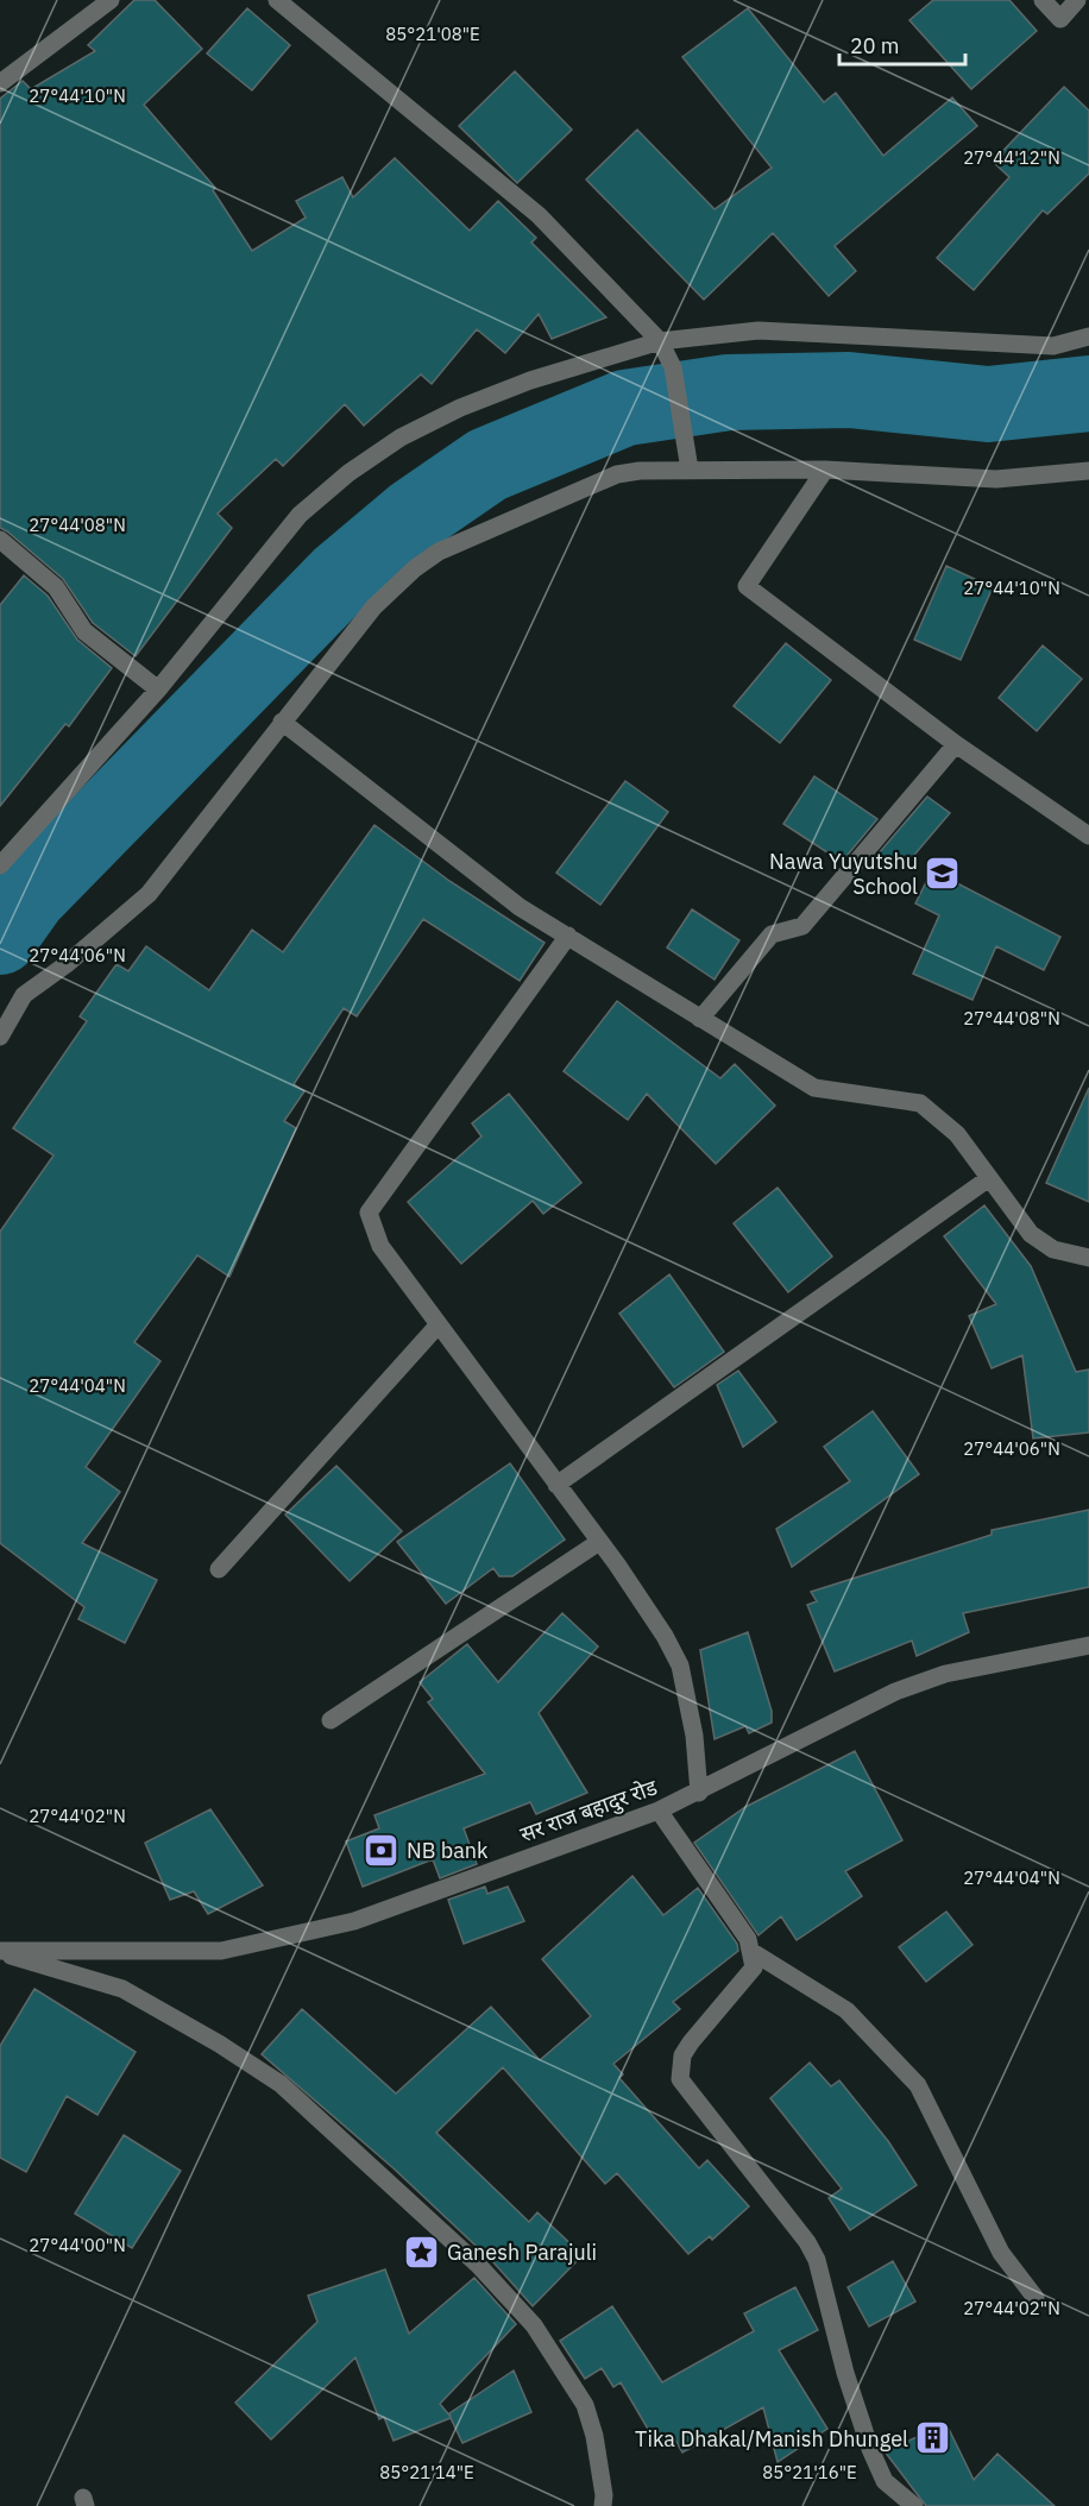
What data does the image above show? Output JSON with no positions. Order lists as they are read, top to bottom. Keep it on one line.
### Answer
{"streets":{"street":["सर राज बहादुर रोड"]},"places":{"school or university":["Nawa Yuyutshu School"],"bank":["NB bank"],"place":["Ganesh Parajuli"],"building":["Tika Dhakal/Manish Dhungel"]},"scale_bar":"20 m","coordinates":["85°21'08\"E","27°44'10\"N","27°44'12\"N","27°44'08\"N","27°44'06\"N","27°44'04\"N","27°44'02\"N","27°44'00\"N","85°21'14\"E","85°21'16\"E"]}
